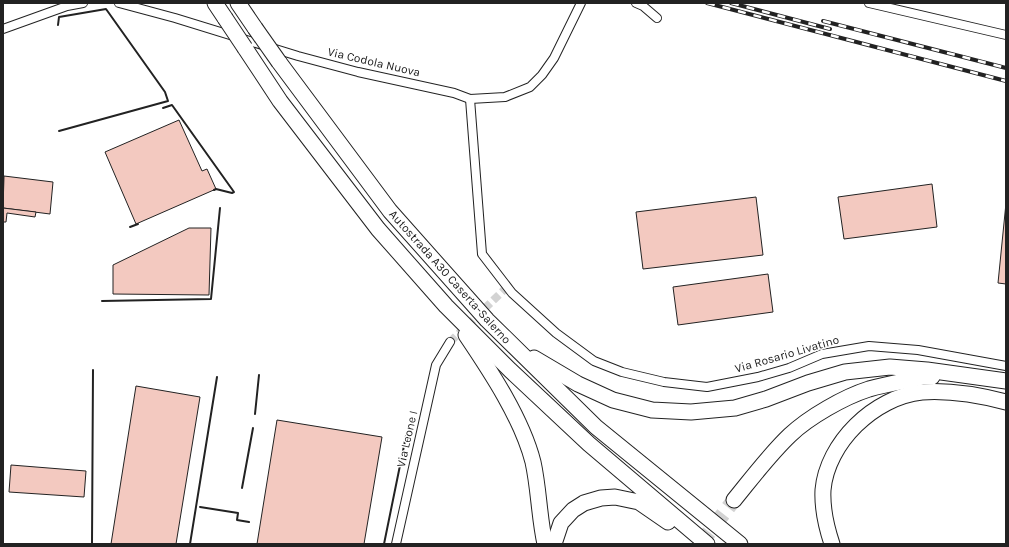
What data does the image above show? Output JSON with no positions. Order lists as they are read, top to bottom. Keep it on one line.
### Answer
{"streets":{"highway":["Autostrada A30 Caserta-Salerno"],"street":["Via Codola Nuova","Via Rosario Livatino","Via Leone I"]},"crossings":[["Via Codola Nuova","Via Rosario Livatino"]]}
